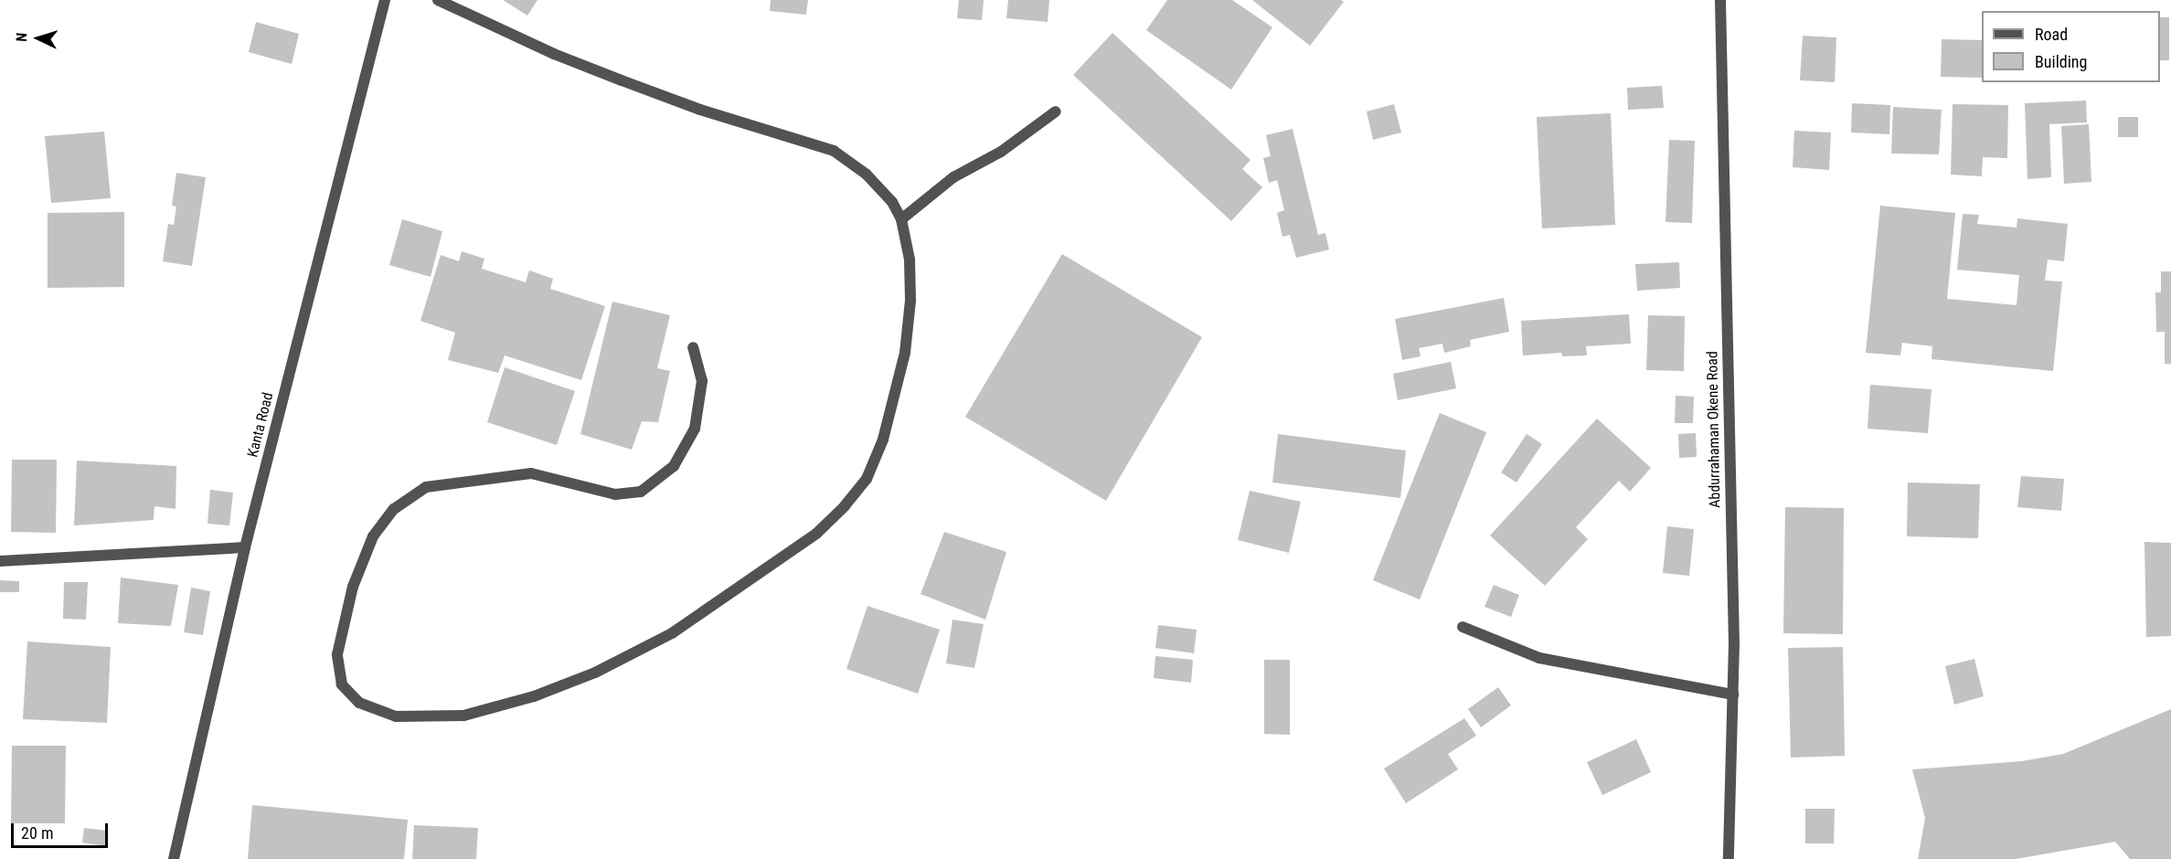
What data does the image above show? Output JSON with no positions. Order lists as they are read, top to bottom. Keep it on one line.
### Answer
{"streets":{"street":["Kanta Road","Abdurrahaman Okene Road"]},"legend":["Road","Building"],"scale_bar":"20 m","north":"left"}
